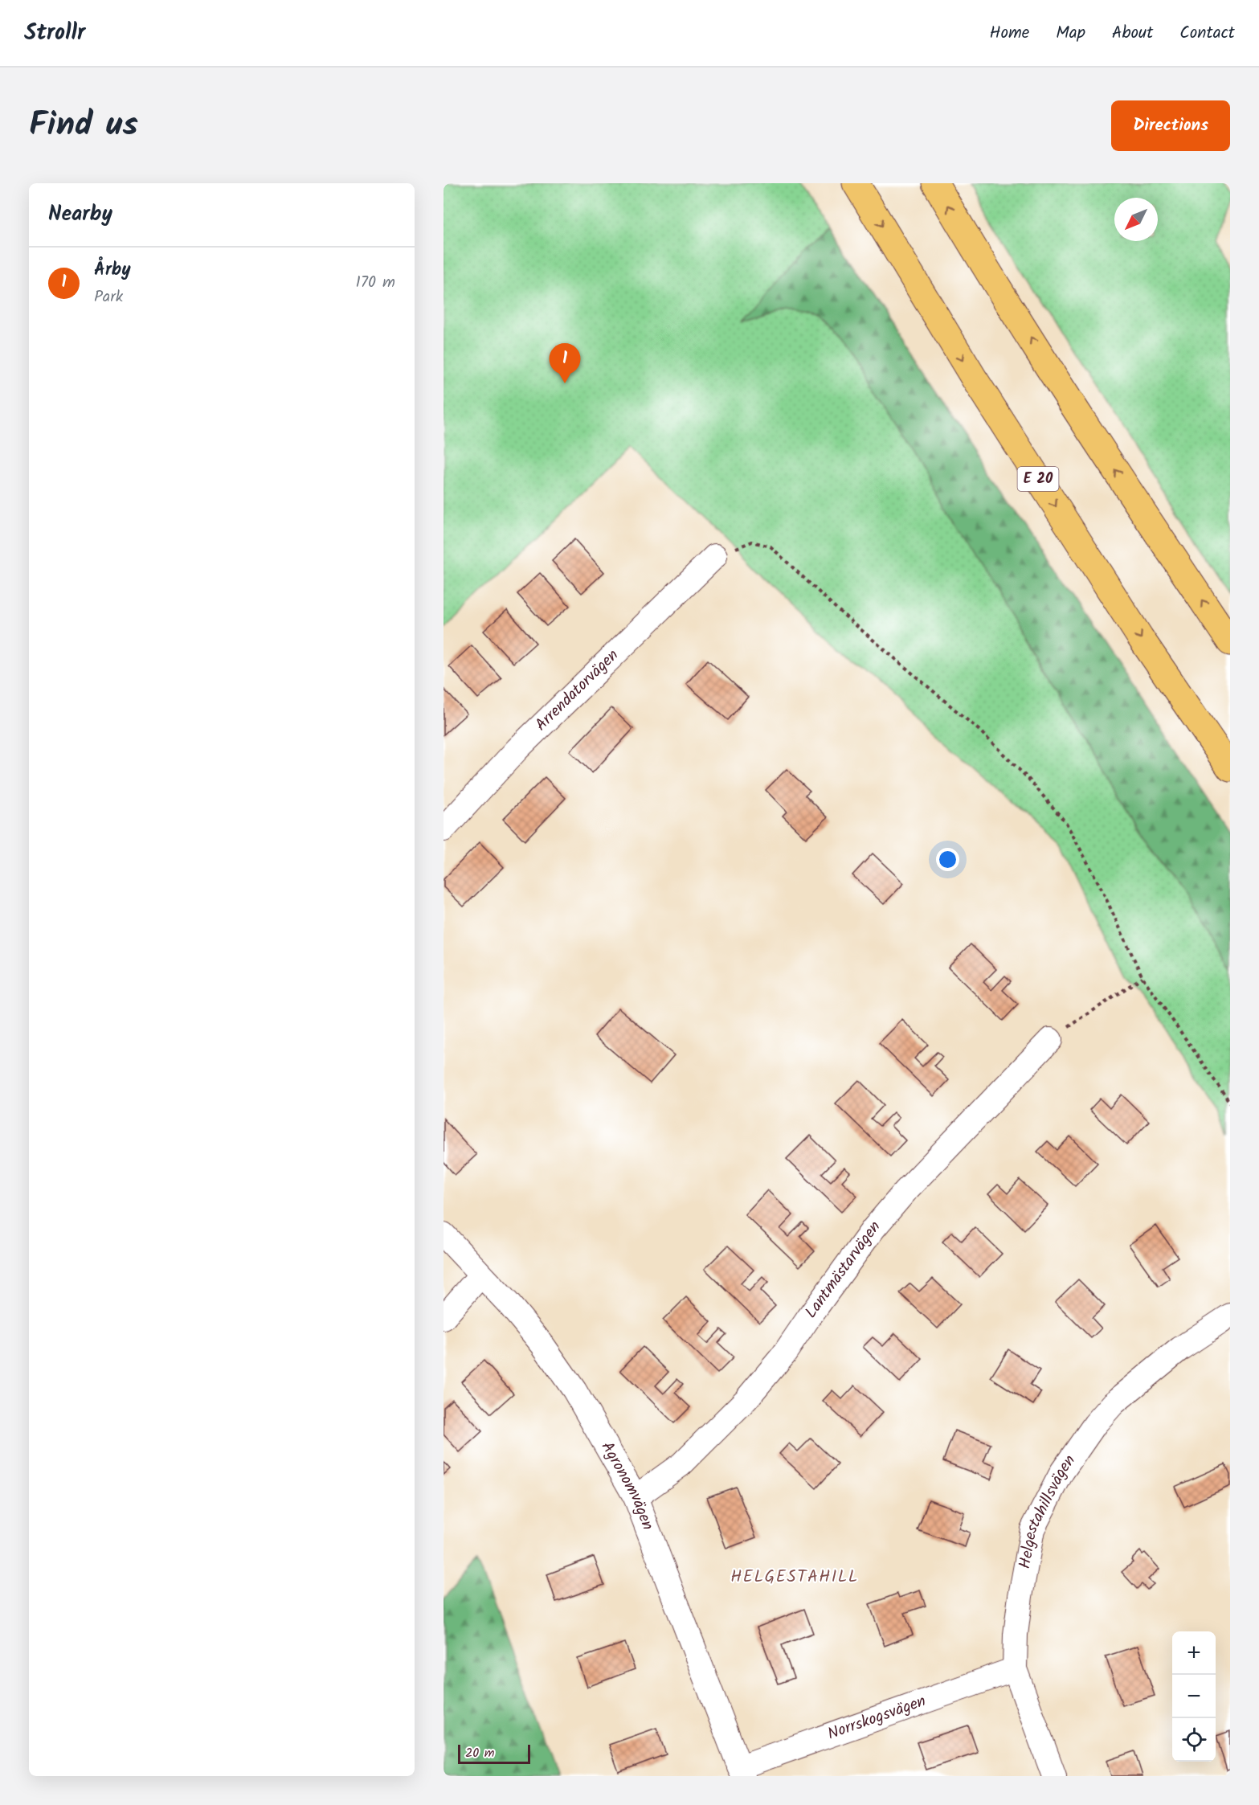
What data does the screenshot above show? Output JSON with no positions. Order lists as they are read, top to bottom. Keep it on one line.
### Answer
{"streets":{"highway":["E 20"],"street":["Arrendatorvägen","Lantmästarvägen","Agronomvägen","Helgestahillsvägen","Norrskogsvägen"]},"crossings":[["Lantmästarvägen","Agronomvägen"],["Agronomvägen","Norrskogsvägen"],["Helgestahillsvägen","Norrskogsvägen"]],"districts":["HELGESTAHILL"],"scale_bar":"20 m","north":"bottom left","page":{"header":"Strollr","nav":["Home","Map","About","Contact"],"title":"Find us","buttons":"Directions","heading":"Nearby","list":[{"mark":"1","name":"Årby","note":"Park","value":"170 m"}],"pins":"1","map_buttons":["+","−"],"scale":"20 m"}}
